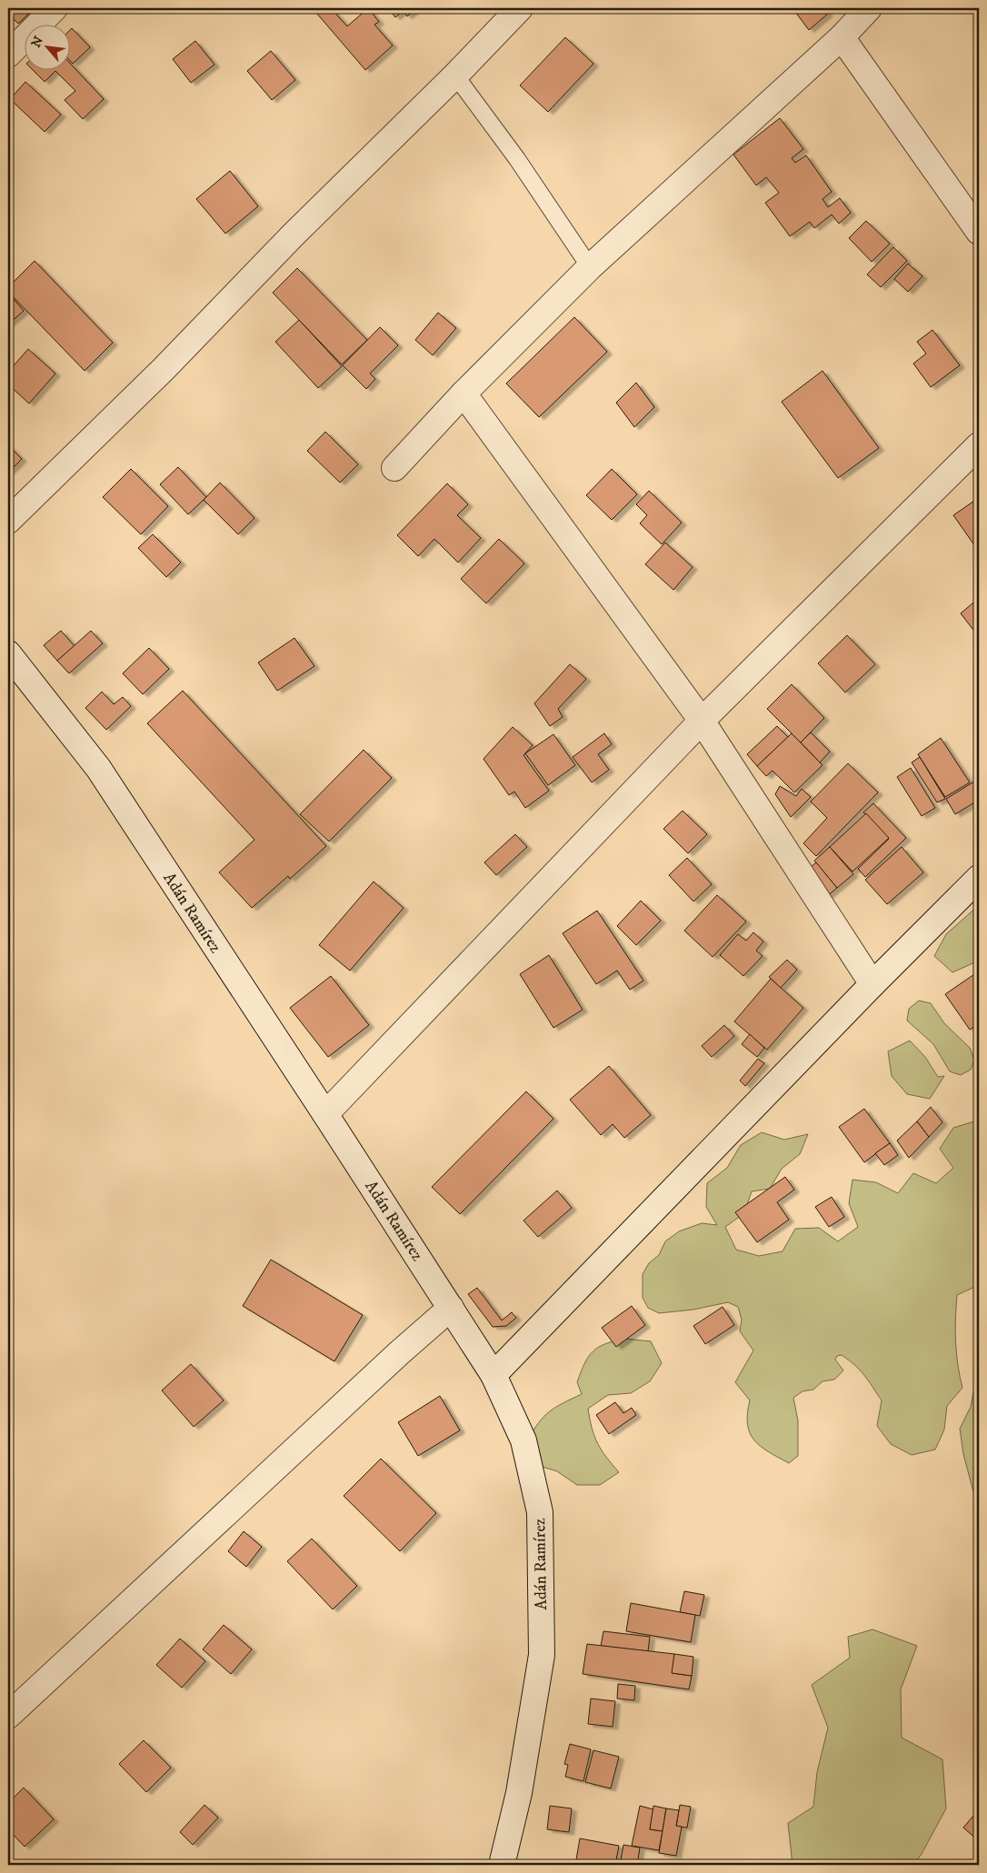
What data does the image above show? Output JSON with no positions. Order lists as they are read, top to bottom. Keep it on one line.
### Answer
{"streets":{"street":["Adán Ramírez"]},"north":"top left"}
